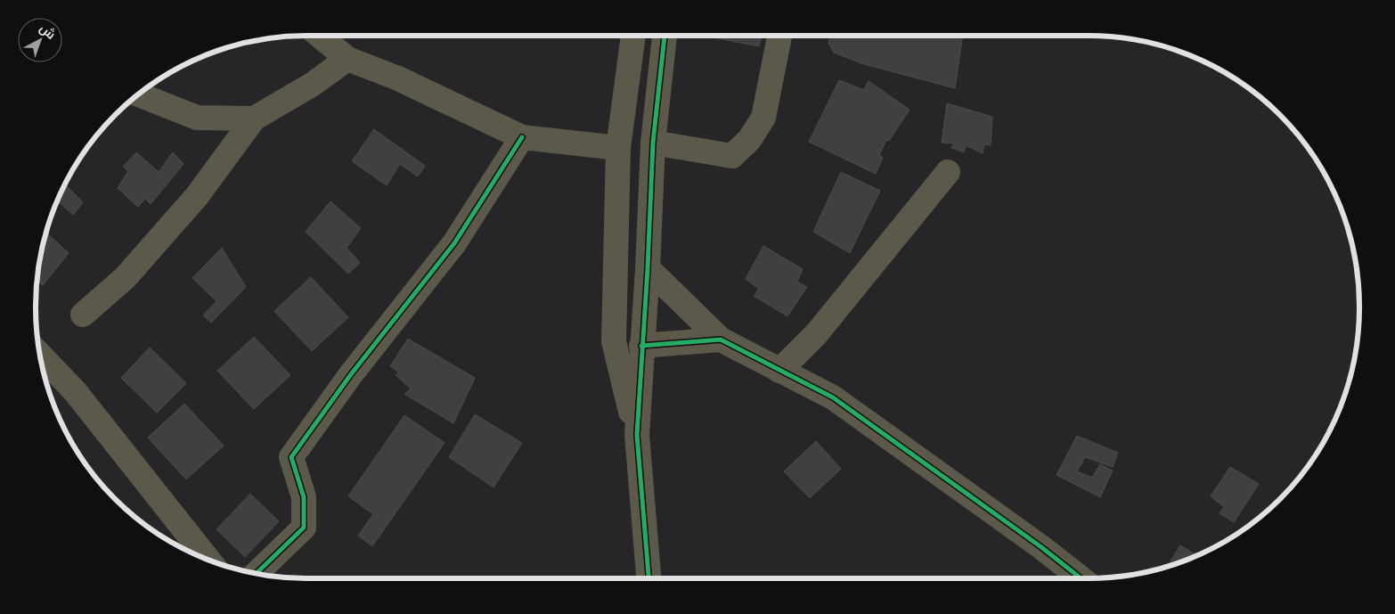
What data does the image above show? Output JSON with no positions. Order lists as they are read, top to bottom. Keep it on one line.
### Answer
{"north":"top right"}
